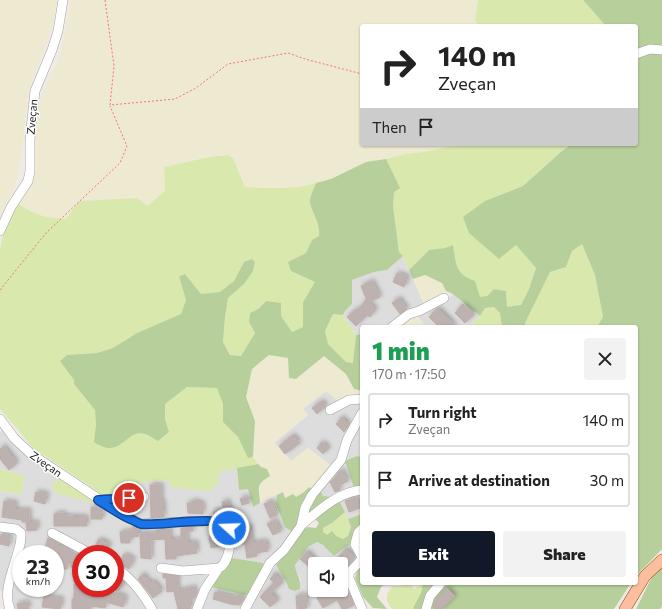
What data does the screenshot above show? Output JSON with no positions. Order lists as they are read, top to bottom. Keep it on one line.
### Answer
{"streets":{"street":["Zveçan"]},"page":{"turn":["140 m","Zveçan"],"then":"Then","heading":["1 min","170 m · 17:50"],"list":[{"name":"Turn right","note":"Zveçan","value":"140 m"},{"name":"Arrive at destination","value":"30 m"}],"buttons":["Exit","Share"],"speed":"23 km/h","limit":"30"}}
